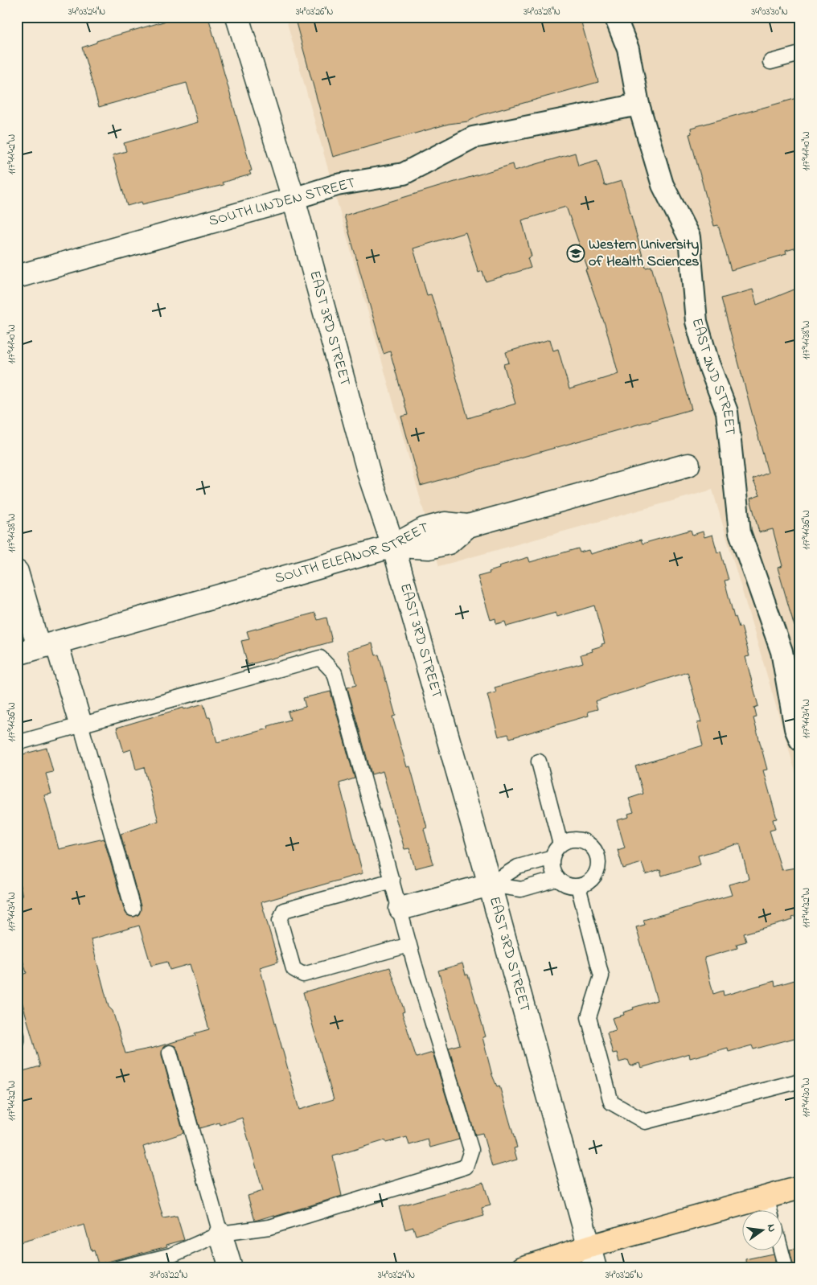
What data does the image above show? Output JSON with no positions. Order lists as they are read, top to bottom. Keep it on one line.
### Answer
{"streets":{"street":["SOUTH LINDEN STREET","EAST 3RD STREET","EAST 2ND STREET","SOUTH ELEANOR STREET"]},"crossings":[["SOUTH LINDEN STREET","EAST 3RD STREET"],["SOUTH LINDEN STREET","EAST 2ND STREET"],["EAST 3RD STREET","SOUTH ELEANOR STREET"]],"places":{"school or university":["Western University of Health Sciences"]},"north":"right","coordinates":["34°03'24\"N","34°03'26\"N","34°03'28\"N","34°03'30\"N","117°44'40\"W","117°44'42\"W","117°44'38\"W","117°44'36\"W","117°44'34\"W","117°44'32\"W","117°44'30\"W","34°03'22\"N"]}
